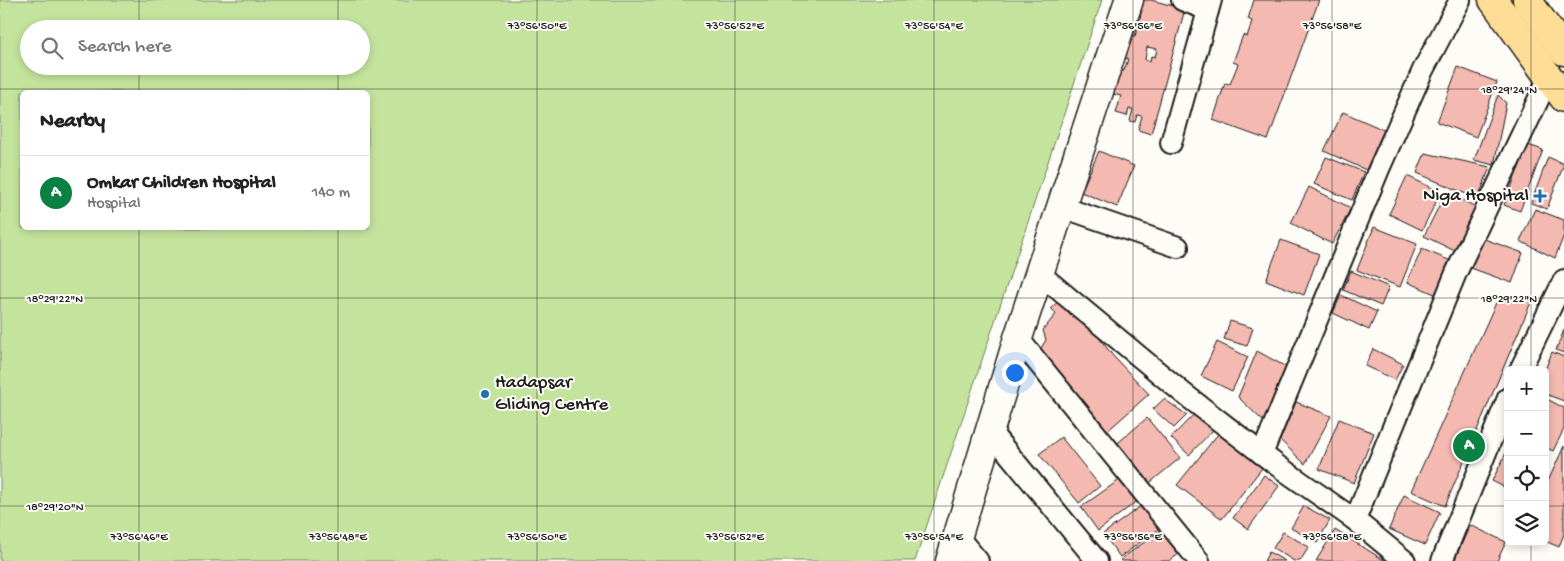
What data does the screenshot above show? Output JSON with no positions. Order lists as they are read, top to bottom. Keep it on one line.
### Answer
{"places":{"health":["Niga Hospital"],"other":["Hadapsar Gliding Centre"]},"page":{"search":"Search here","heading":"Nearby","list":[{"mark":"A","name":"Omkar Children Hospital","note":"Hospital","value":"140 m"}],"map_buttons":["+","−"],"pins":"A"},"coordinates":["73°56'50\"E","73°56'52\"E","73°56'54\"E","73°56'56\"E","73°56'58\"E","18°29'24\"N","18°29'22\"N","18°29'20\"N","73°56'46\"E","73°56'48\"E"]}
